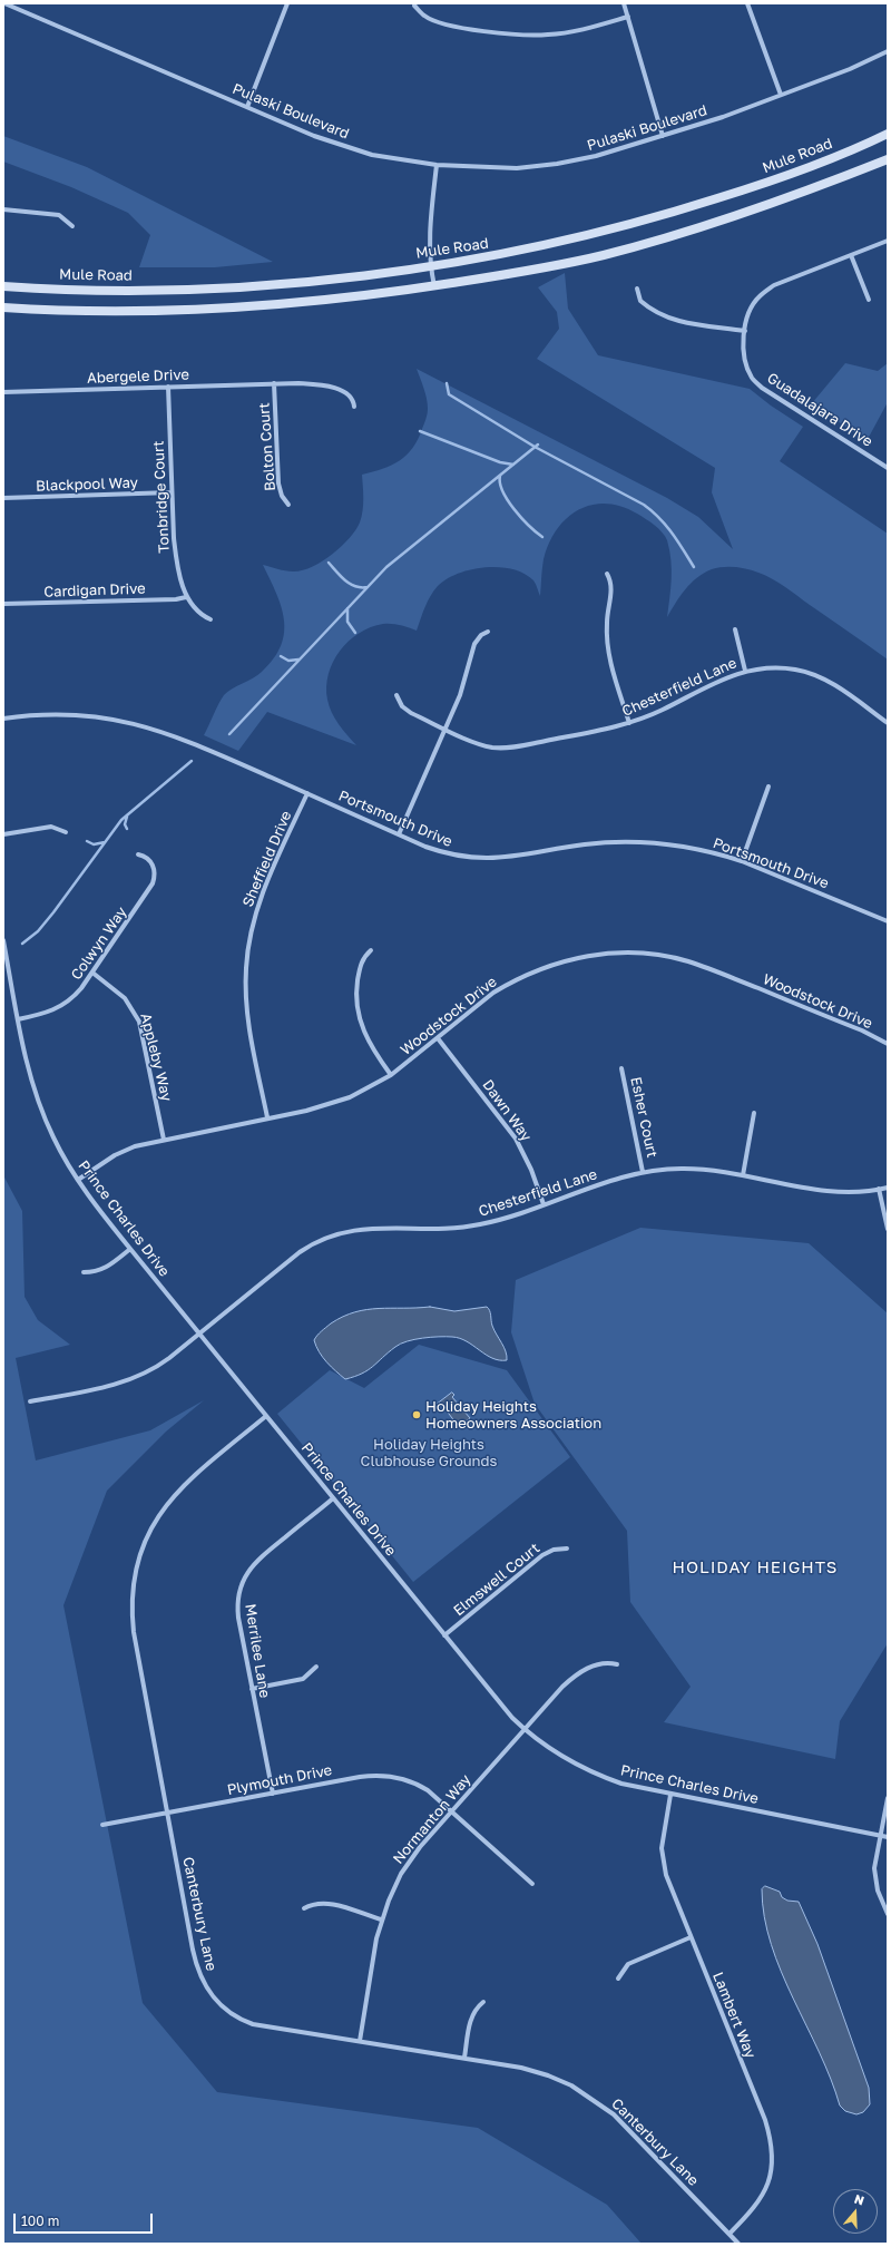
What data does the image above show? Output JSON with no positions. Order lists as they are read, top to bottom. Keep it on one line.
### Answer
{"streets":{"main road":["Mule Road"],"street":["Pulaski Boulevard","Abergele Drive","Guadalajara Drive","Bolton Court","Blackpool Way","Tonbridge Court","Cardigan Drive","Chesterfield Lane","Portsmouth Drive","Sheffield Drive","Colwyn Way","Woodstock Drive","Appleby Way","Dawn Way","Esher Court","Prince Charles Drive","Elmswell Court","Merrilee Lane","Plymouth Drive","Normanton Way","Canterbury Lane","Lambert Way"]},"crossings":[["Abergele Drive","Bolton Court"],["Abergele Drive","Tonbridge Court"],["Blackpool Way","Tonbridge Court"],["Tonbridge Court","Cardigan Drive"],["Chesterfield Lane","Dawn Way"],["Chesterfield Lane","Esher Court"],["Chesterfield Lane","Prince Charles Drive"],["Portsmouth Drive","Sheffield Drive"],["Sheffield Drive","Woodstock Drive"],["Colwyn Way","Appleby Way"],["Colwyn Way","Prince Charles Drive"],["Woodstock Drive","Appleby Way"],["Woodstock Drive","Dawn Way"],["Woodstock Drive","Prince Charles Drive"],["Prince Charles Drive","Elmswell Court"],["Prince Charles Drive","Merrilee Lane"],["Prince Charles Drive","Normanton Way"],["Prince Charles Drive","Canterbury Lane"],["Prince Charles Drive","Lambert Way"],["Merrilee Lane","Plymouth Drive"],["Plymouth Drive","Normanton Way"],["Plymouth Drive","Canterbury Lane"],["Normanton Way","Canterbury Lane"],["Canterbury Lane","Lambert Way"]],"districts":["HOLIDAY HEIGHTS"],"parks":["Holiday Heights Clubhouse Grounds"],"places":["Holiday Heights Homeowners Association"],"scale_bar":"100 m","north":"top"}
